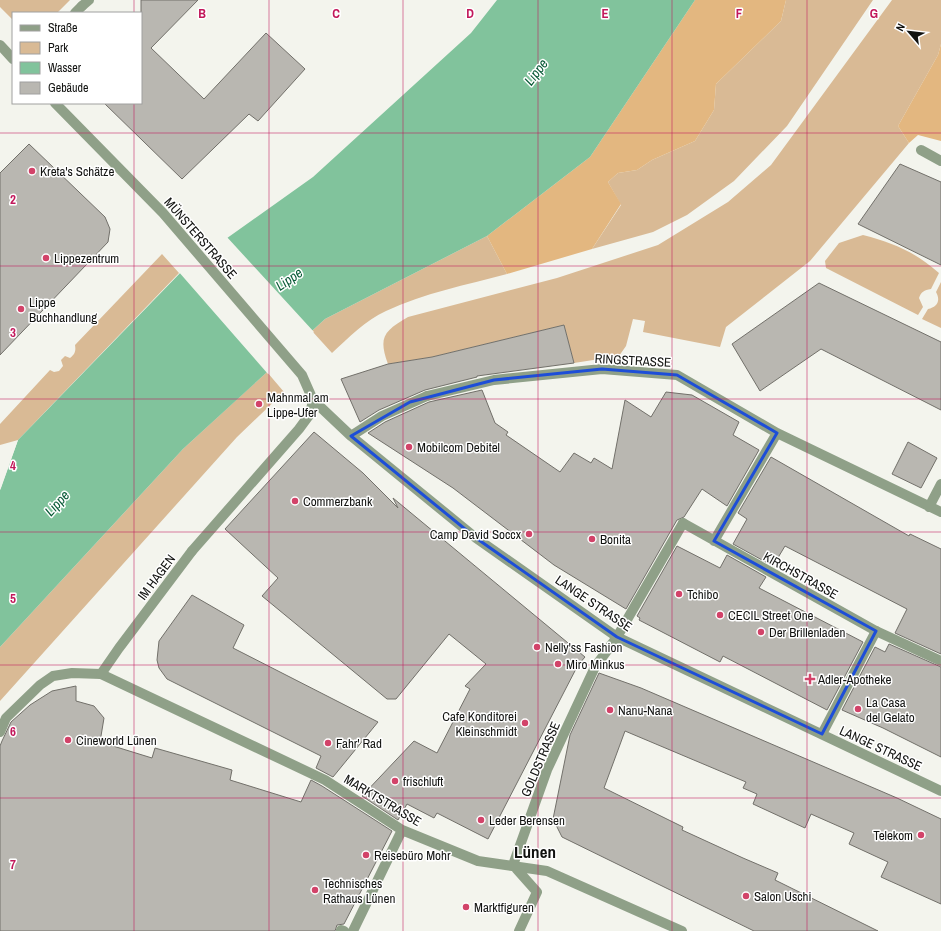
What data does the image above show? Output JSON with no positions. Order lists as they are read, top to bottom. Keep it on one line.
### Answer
{"streets":{"street":["MÜNSTERSTRASSE","RINGSTRASSE","KIRCHSTRASSE","IM HAGEN","LANGE STRASSE","GOLDSTRASSE","MARKTSTRASSE"]},"crossings":[["MÜNSTERSTRASSE","IM HAGEN"],["MÜNSTERSTRASSE","LANGE STRASSE"],["RINGSTRASSE","LANGE STRASSE"],["KIRCHSTRASSE","LANGE STRASSE"],["KIRCHSTRASSE","GOLDSTRASSE"],["IM HAGEN","LANGE STRASSE"],["IM HAGEN","MARKTSTRASSE"],["LANGE STRASSE","GOLDSTRASSE"],["GOLDSTRASSE","MARKTSTRASSE"]],"districts":["Lünen"],"water":["Lippe"],"places":{"other":["Kreta's Schätze","Lippezentrum","Lippe Buchhandlung","Mahnmal am Lippe-Ufer","Mobilcom Debitel","Commerzbank","Camp David Soccx","Bonita","Tchibo","CECIL Street One","Der Brillenladen","Nelly'ss Fashion","Miro Minkus","La Casa del Gelato","Nanu-Nana","Cafe Konditorei Kleinschmidt","Cineworld Lünen","Fahr' Rad","frischluft","Leder Berensen","Telekom","Reisebüro Mohr","Technisches Rathaus Lünen","Salon Uschi","Marktfiguren"],"health":["Adler-Apotheke"]},"legend":["Straße","Park","Wasser","Gebäude"],"north":"top left","grid":{"columns":["B","C","D","E","F","G"],"rows":["2","3","4","5","6","7"]}}
